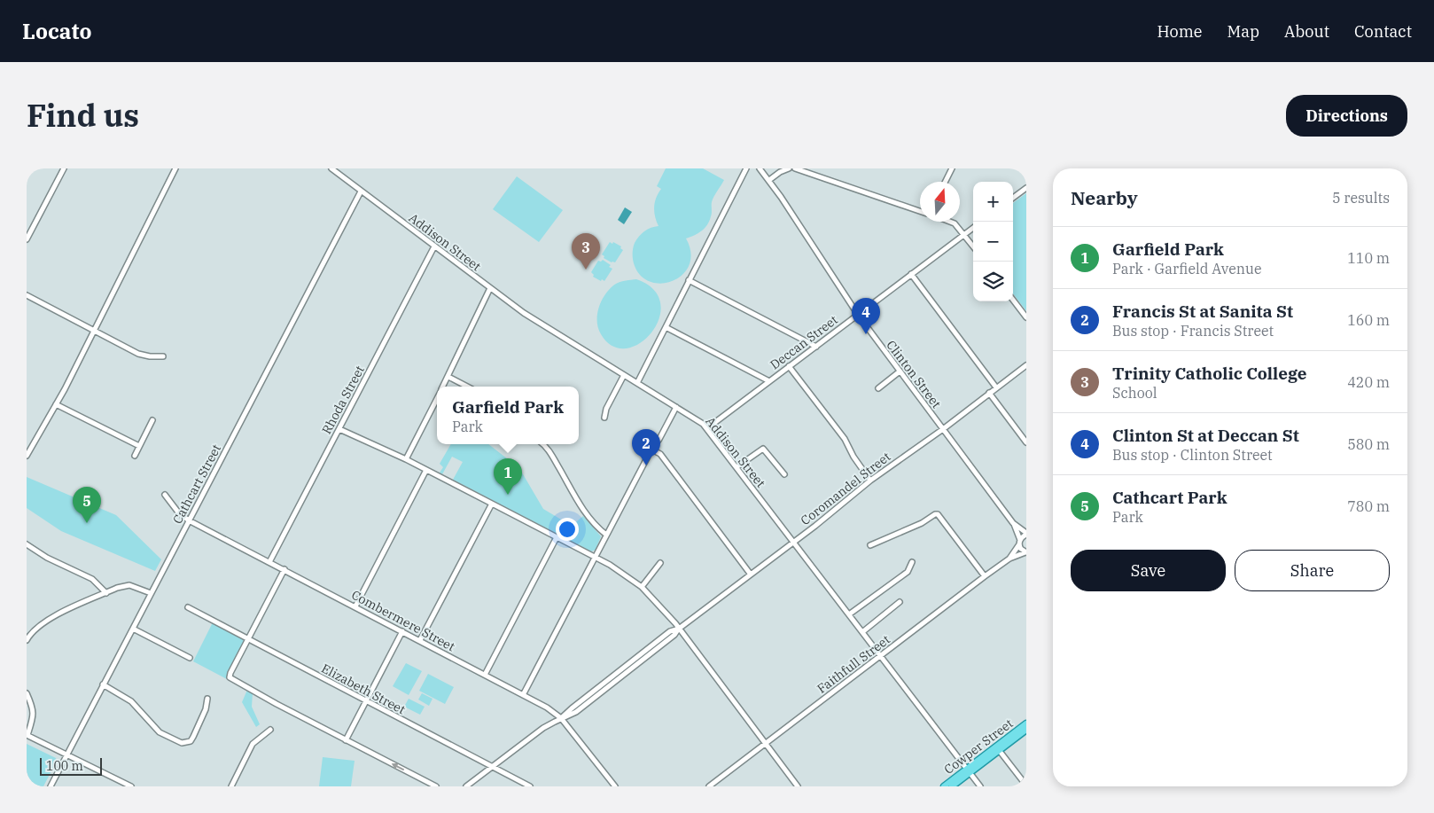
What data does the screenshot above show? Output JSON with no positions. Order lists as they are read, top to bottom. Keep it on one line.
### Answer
{"streets":{"main road":["Cowper Street"],"street":["Addison Street","Deccan Street","Clinton Street","Rhoda Street","Cathcart Street","Coromandel Street","Combermere Street","Faithfull Street","Elizabeth Street"]},"crossings":[["Addison Street","Deccan Street"],["Addison Street","Rhoda Street"],["Addison Street","Cathcart Street"],["Addison Street","Coromandel Street"],["Addison Street","Faithfull Street"],["Addison Street","Cowper Street"],["Deccan Street","Clinton Street"],["Clinton Street","Coromandel Street"],["Clinton Street","Faithfull Street"],["Rhoda Street","Combermere Street"],["Cathcart Street","Combermere Street"],["Coromandel Street","Combermere Street"]],"scale_bar":"100 m","north":"top","page":{"header":"Locato","nav":["Home","Map","About","Contact"],"title":"Find us","buttons":["Directions",["Save","Share"]],"heading":["Nearby","5 results"],"map_buttons":["+","−"],"list":[{"mark":"1","name":"Garfield Park","note":"Park · Garfield Avenue","value":"110 m"},{"mark":"2","name":"Francis St at Sanita St","note":"Bus stop · Francis Street","value":"160 m"},{"mark":"3","name":"Trinity Catholic College","note":"School","value":"420 m"},{"mark":"4","name":"Clinton St at Deccan St","note":"Bus stop · Clinton Street","value":"580 m"},{"mark":"5","name":"Cathcart Park","note":"Park","value":"780 m"}],"pins":["3","4","2","1","5"],"popup":["Garfield Park","Park"],"scale":"100 m"}}
